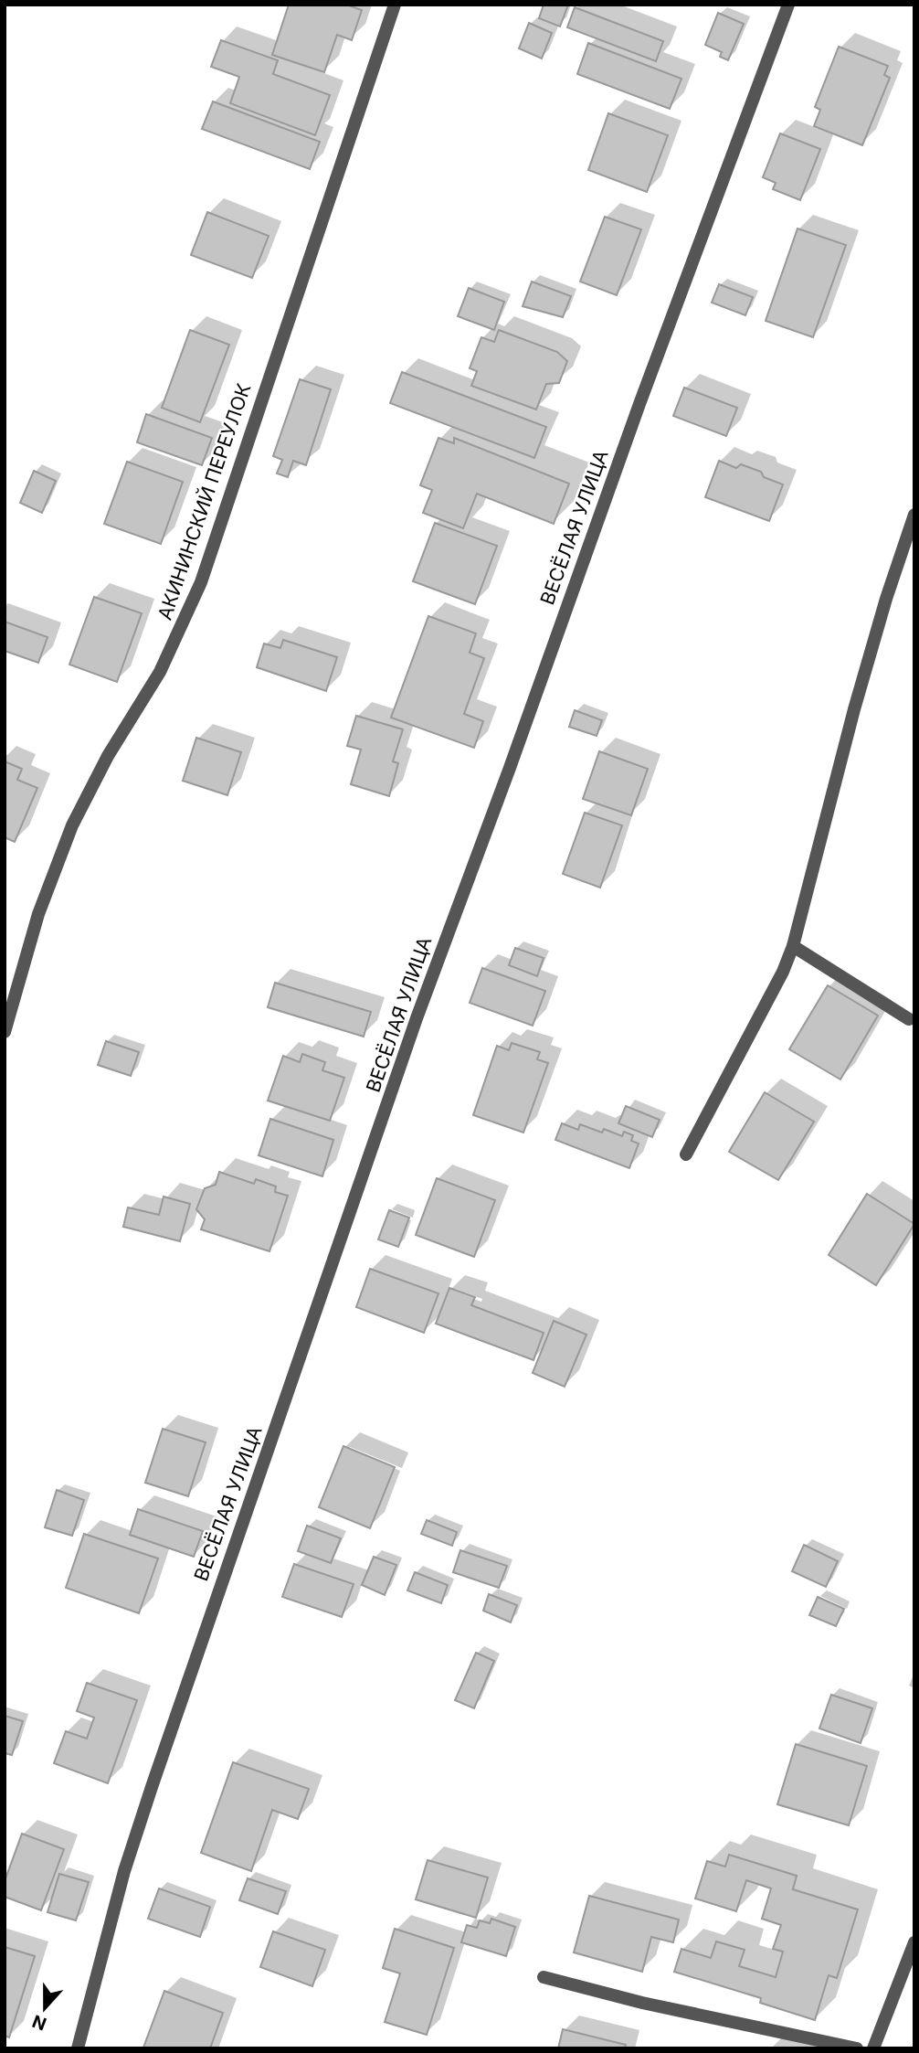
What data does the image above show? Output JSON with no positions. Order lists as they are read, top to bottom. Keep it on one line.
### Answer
{"streets":{"street":["АКИНИНСКИЙ ПЕРЕУЛОК","ВЕСЁЛАЯ УЛИЦА"]},"north":"bottom"}
